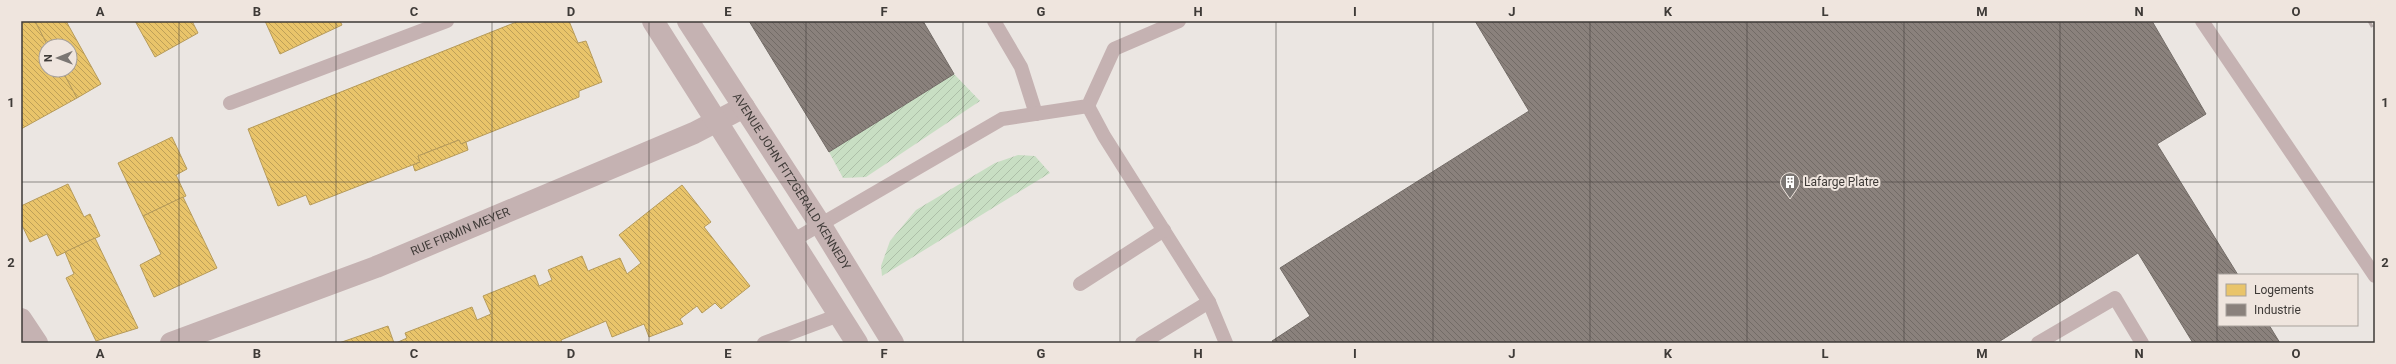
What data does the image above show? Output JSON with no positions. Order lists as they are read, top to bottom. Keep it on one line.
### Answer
{"streets":{"street":["AVENUE JOHN FITZGERALD KENNEDY","RUE FIRMIN MEYER"]},"crossings":[["AVENUE JOHN FITZGERALD KENNEDY","RUE FIRMIN MEYER"]],"places":{"building":["Lafarge Platre"]},"legend":["Logements","Industrie"],"north":"left","grid":{"columns":["A","B","C","D","E","F","G","H","I","J","K","L","M","N","O"],"rows":["1","2"]}}
